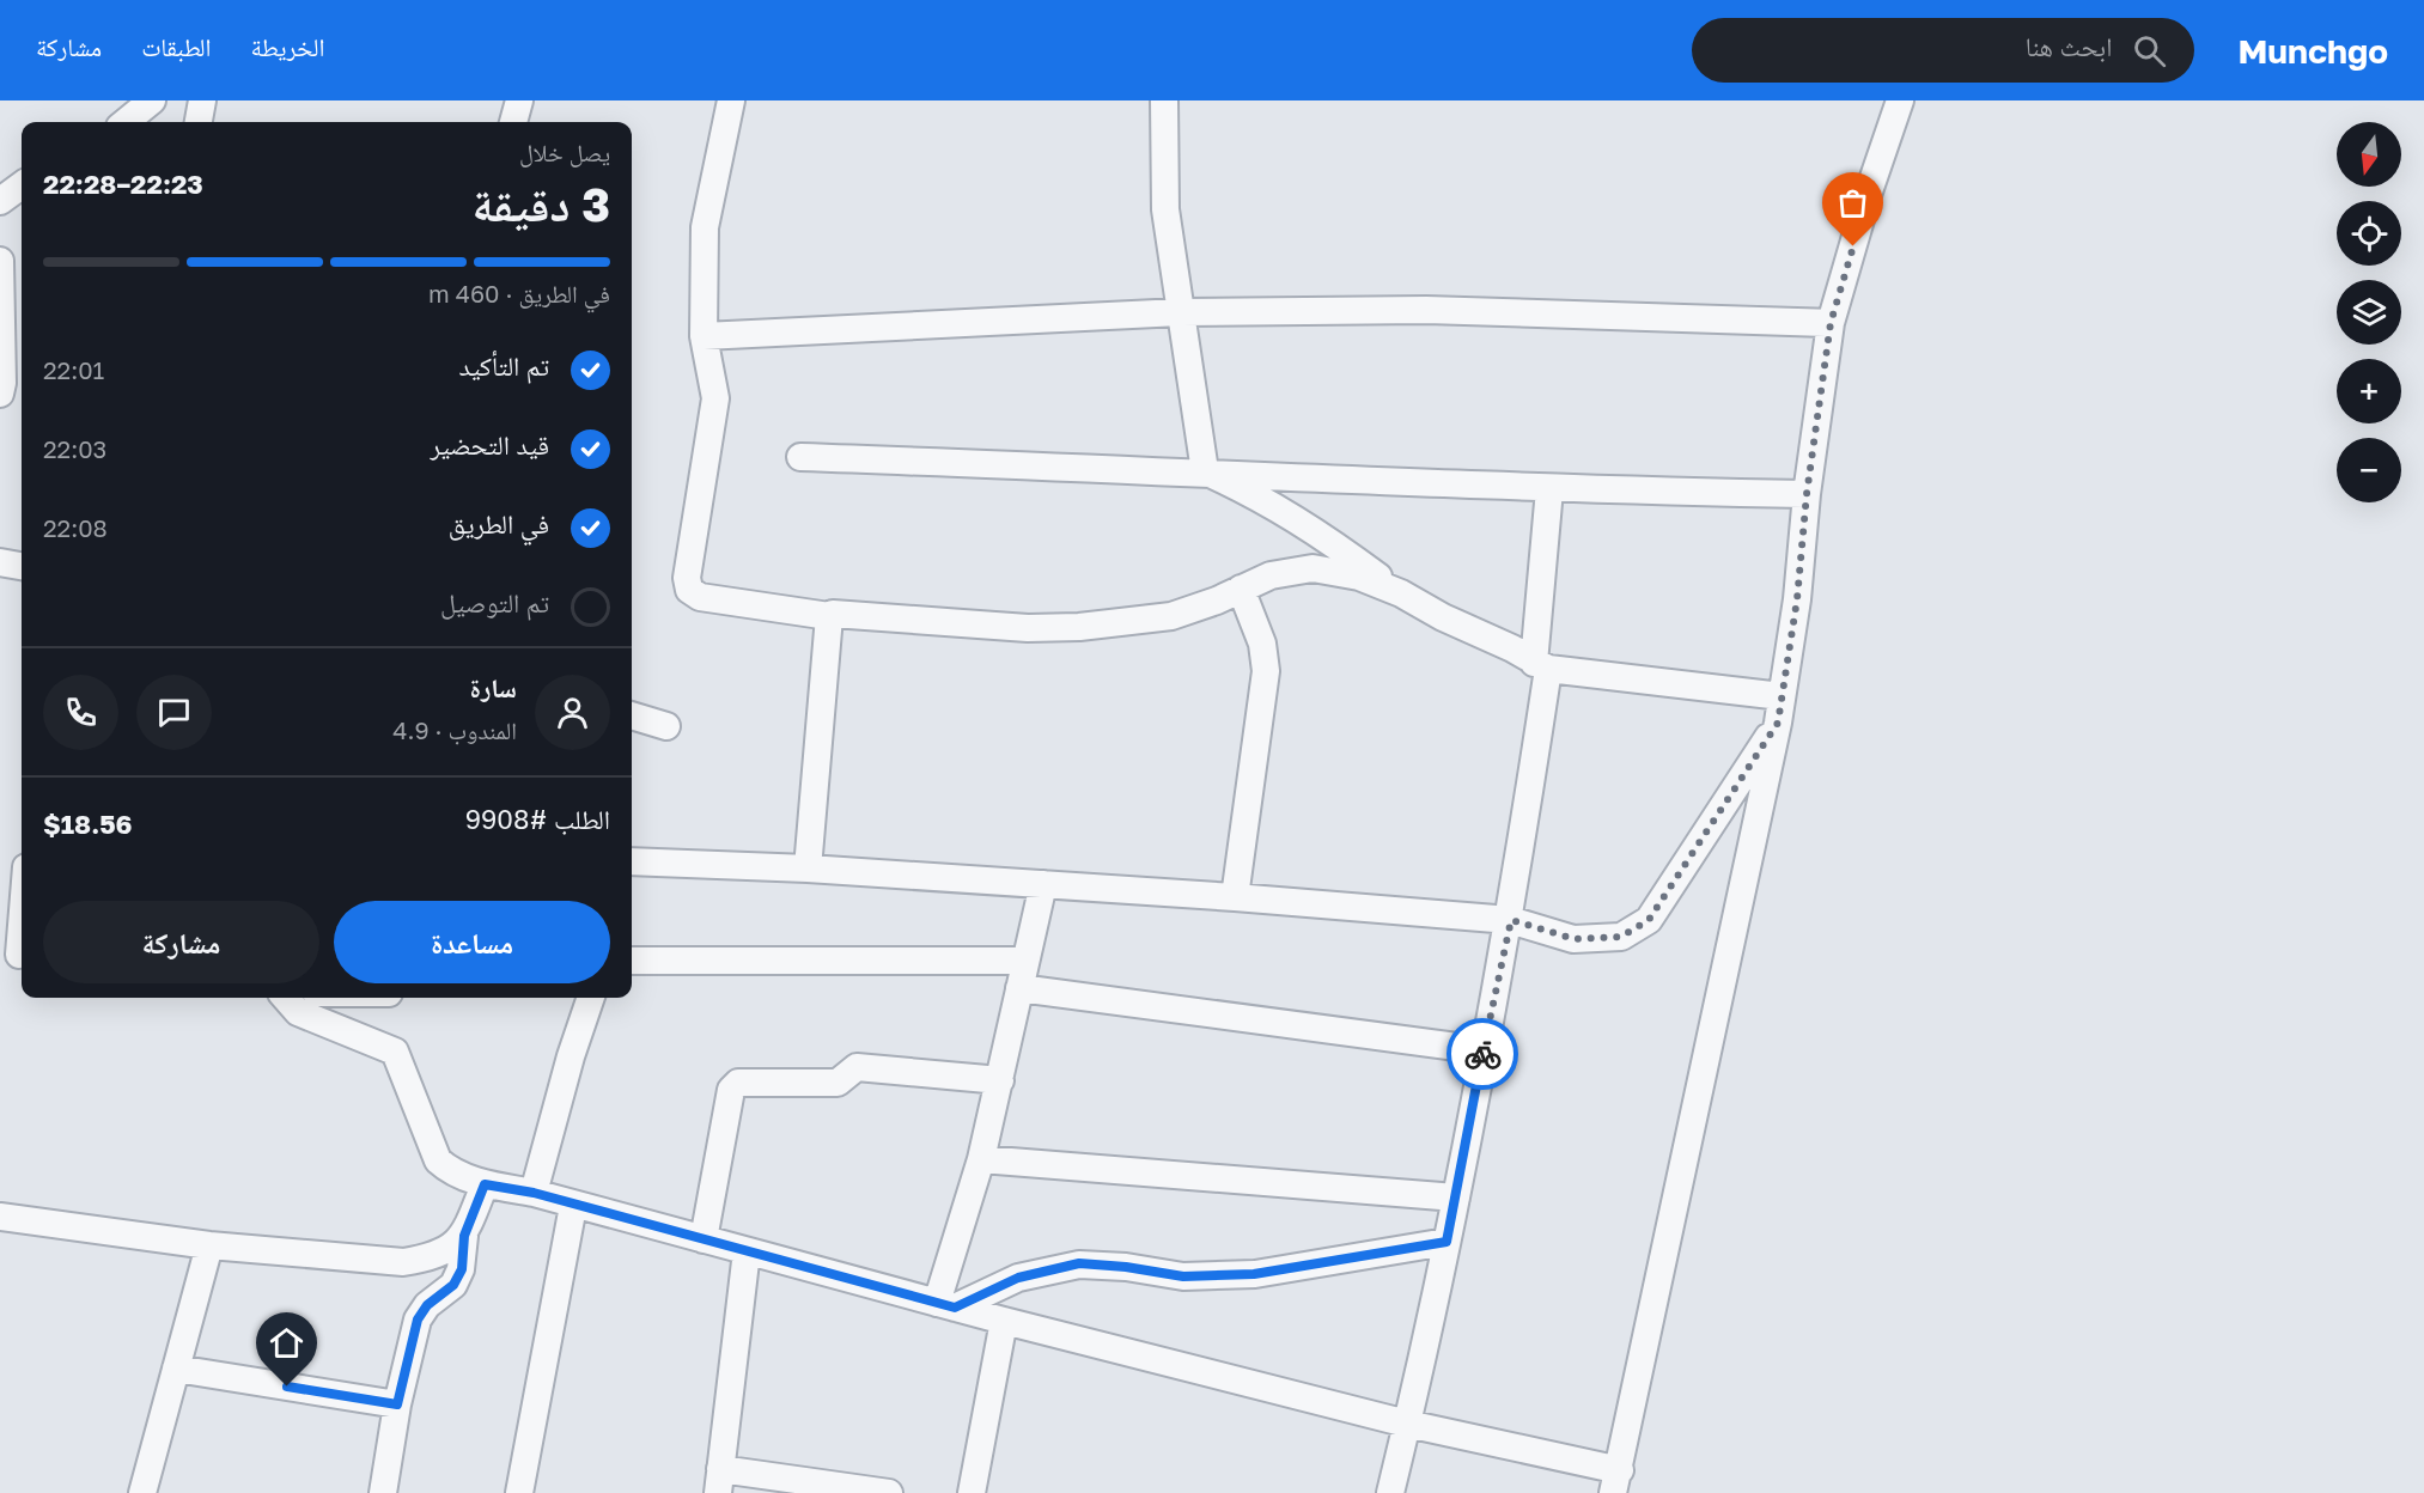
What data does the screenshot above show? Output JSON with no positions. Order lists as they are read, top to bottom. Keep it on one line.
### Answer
{"north":"bottom","page":{"header":"Munchgo","search":"ابحث هنا","nav":["الخريطة","الطبقات","مشاركة"],"map_buttons":["+","−"],"heading":["3 دقيقة","يصل خلال","22:23–22:28"],"panel":["سارة","المندوب · 4.9","الطلب #9908","$18.56"],"bar":"في الطريق · 460 m","list":[["تم التأكيد","22:01"],["قيد التحضير","22:03"],["في الطريق","22:08"],"تم التوصيل"],"buttons":["مساعدة","مشاركة"]}}
